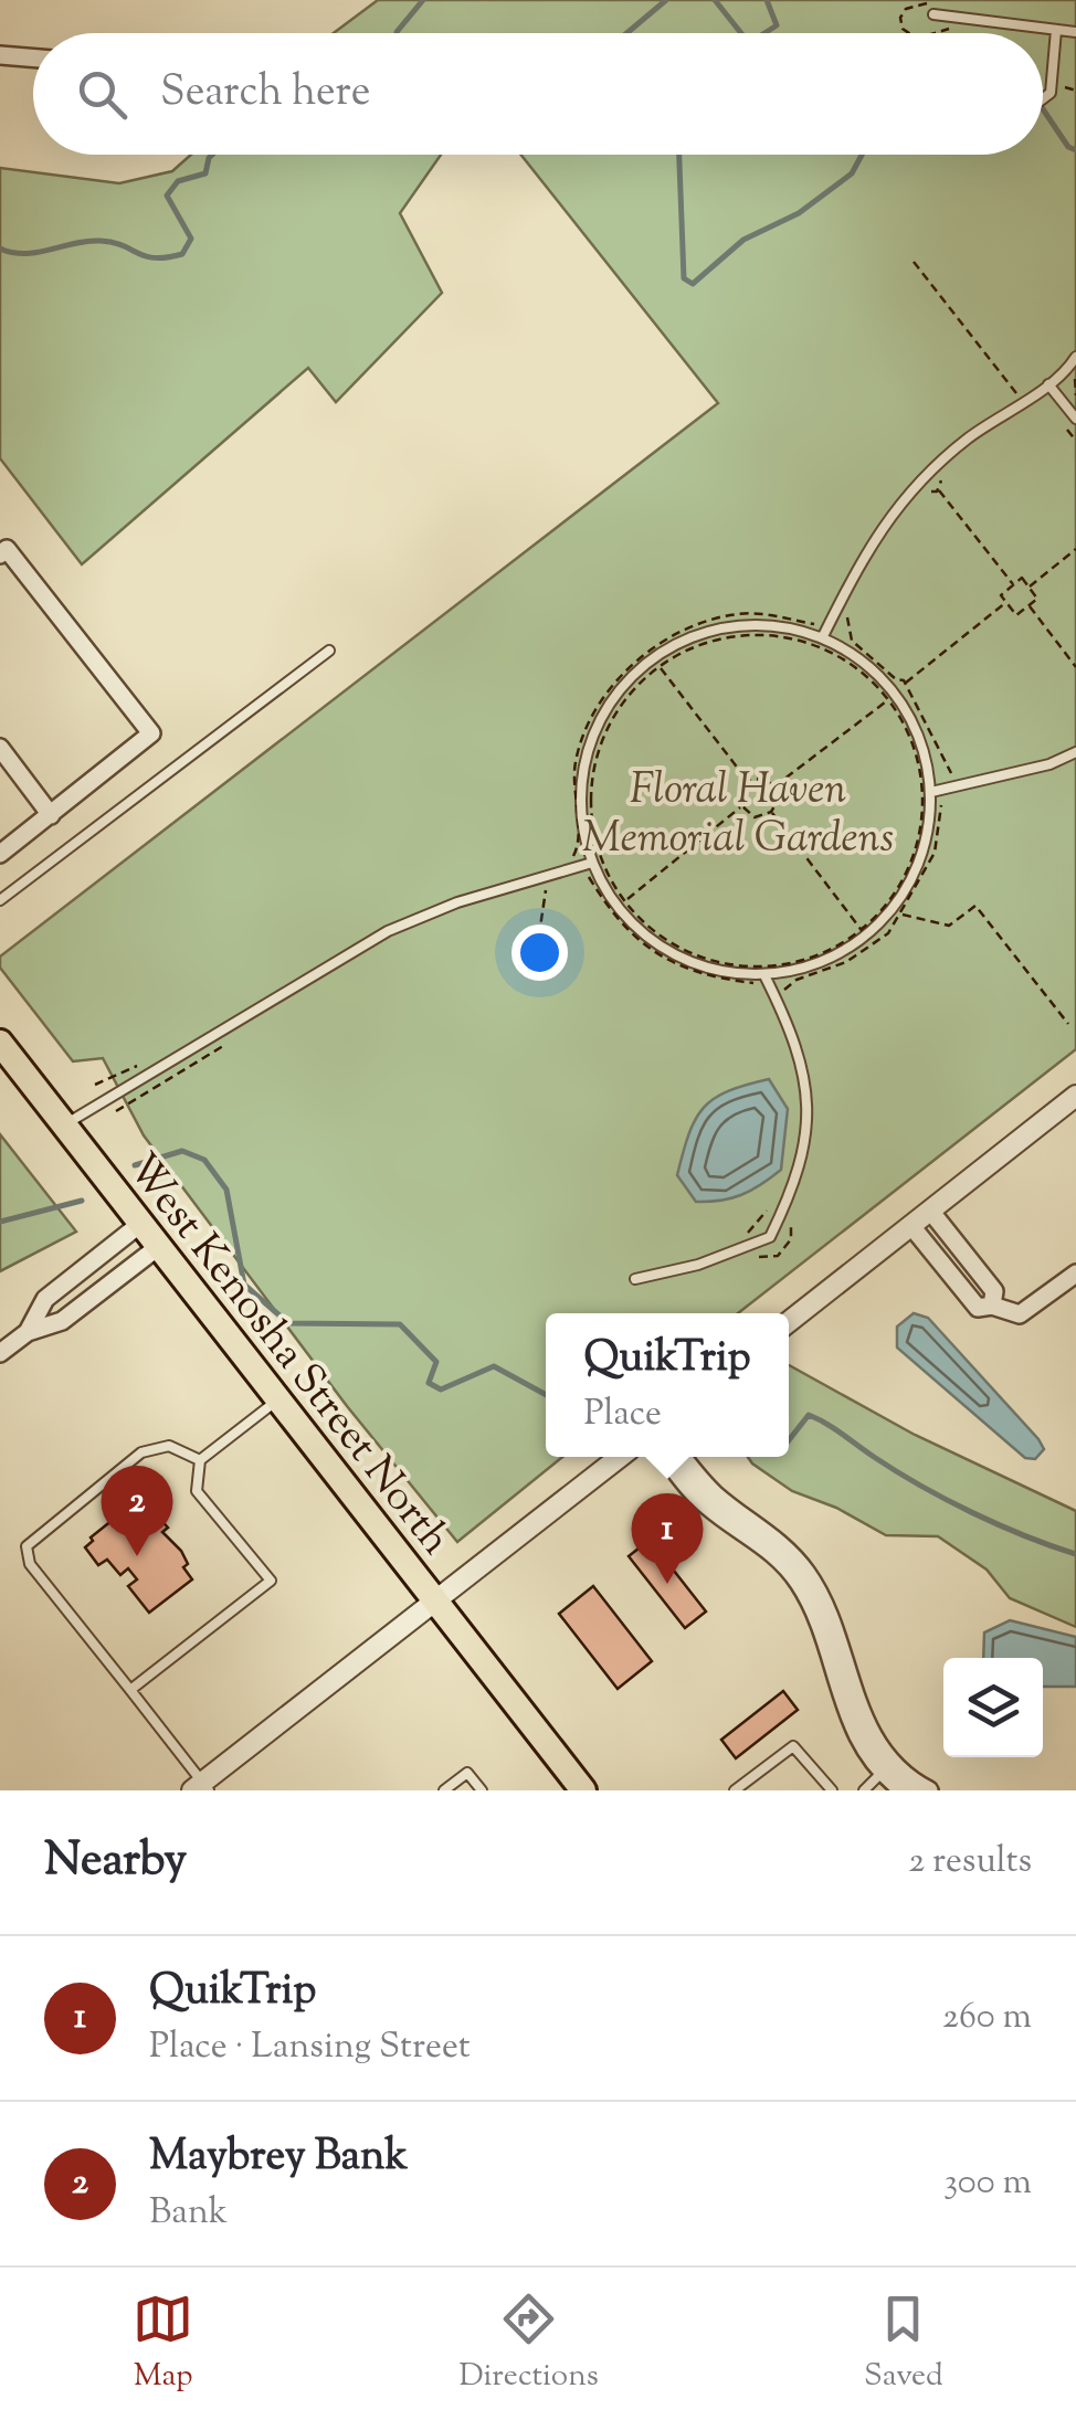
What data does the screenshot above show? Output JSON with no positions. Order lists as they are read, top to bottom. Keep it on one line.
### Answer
{"streets":{"main road":["West Kenosha Street North"]},"parks":["Floral Haven Memorial Gardens"],"page":{"search":"Search here","popup":["QuikTrip","Place"],"pins":["2","1"],"heading":["Nearby","2 results"],"list":[{"mark":"1","name":"QuikTrip","note":"Place · Lansing Street","value":"260 m"},{"mark":"2","name":"Maybrey Bank","note":"Bank","value":"300 m"}],"nav":["Map","Directions","Saved"]}}
